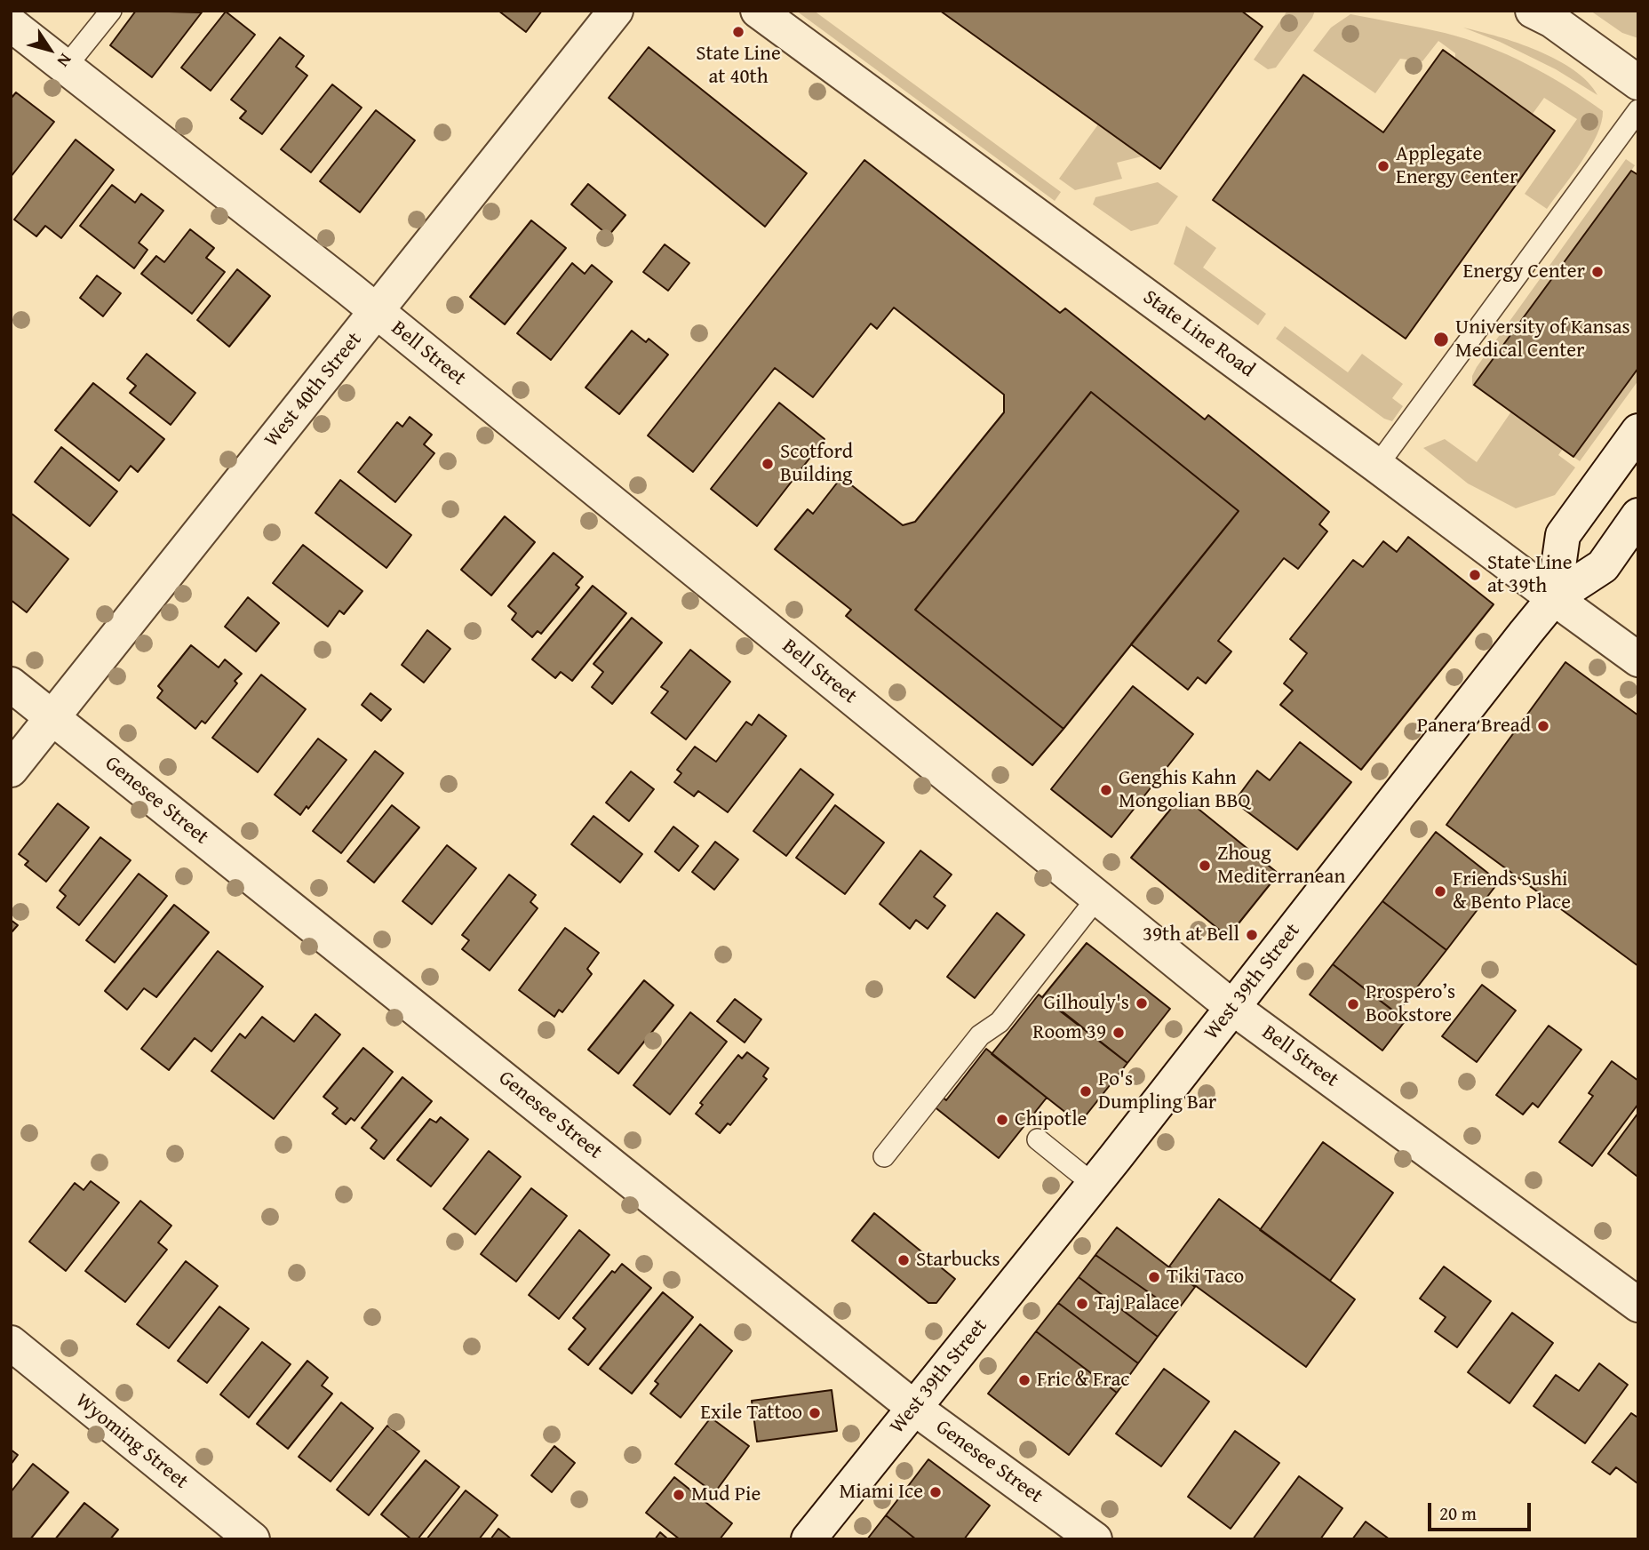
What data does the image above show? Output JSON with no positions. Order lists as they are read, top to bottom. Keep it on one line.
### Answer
{"streets":{"street":["State Line Road","Bell Street","West 40th Street","Genesee Street","West 39th Street","Wyoming Street"]},"crossings":[["State Line Road","West 39th Street"],["Bell Street","West 40th Street"],["Bell Street","West 39th Street"],["West 40th Street","Genesee Street"],["Genesee Street","West 39th Street"]],"places":["State Line at 40th","Applegate Energy Center","Energy Center","University of Kansas Medical Center","Scotford Building","State Line at 39th","Panera Bread","Genghis Kahn Mongolian BBQ","Zhoug Mediterranean","Friends Sushi & Bento Place","39th at Bell","Gilhouly's","Prospero’s Bookstore","Room 39","Po's Dumpling Bar","Chipotle","Starbucks","Tiki Taco","Taj Palace","Fric & Frac","Exile Tattoo","Miami Ice","Mud Pie"],"scale_bar":"20 m","north":"bottom right"}
